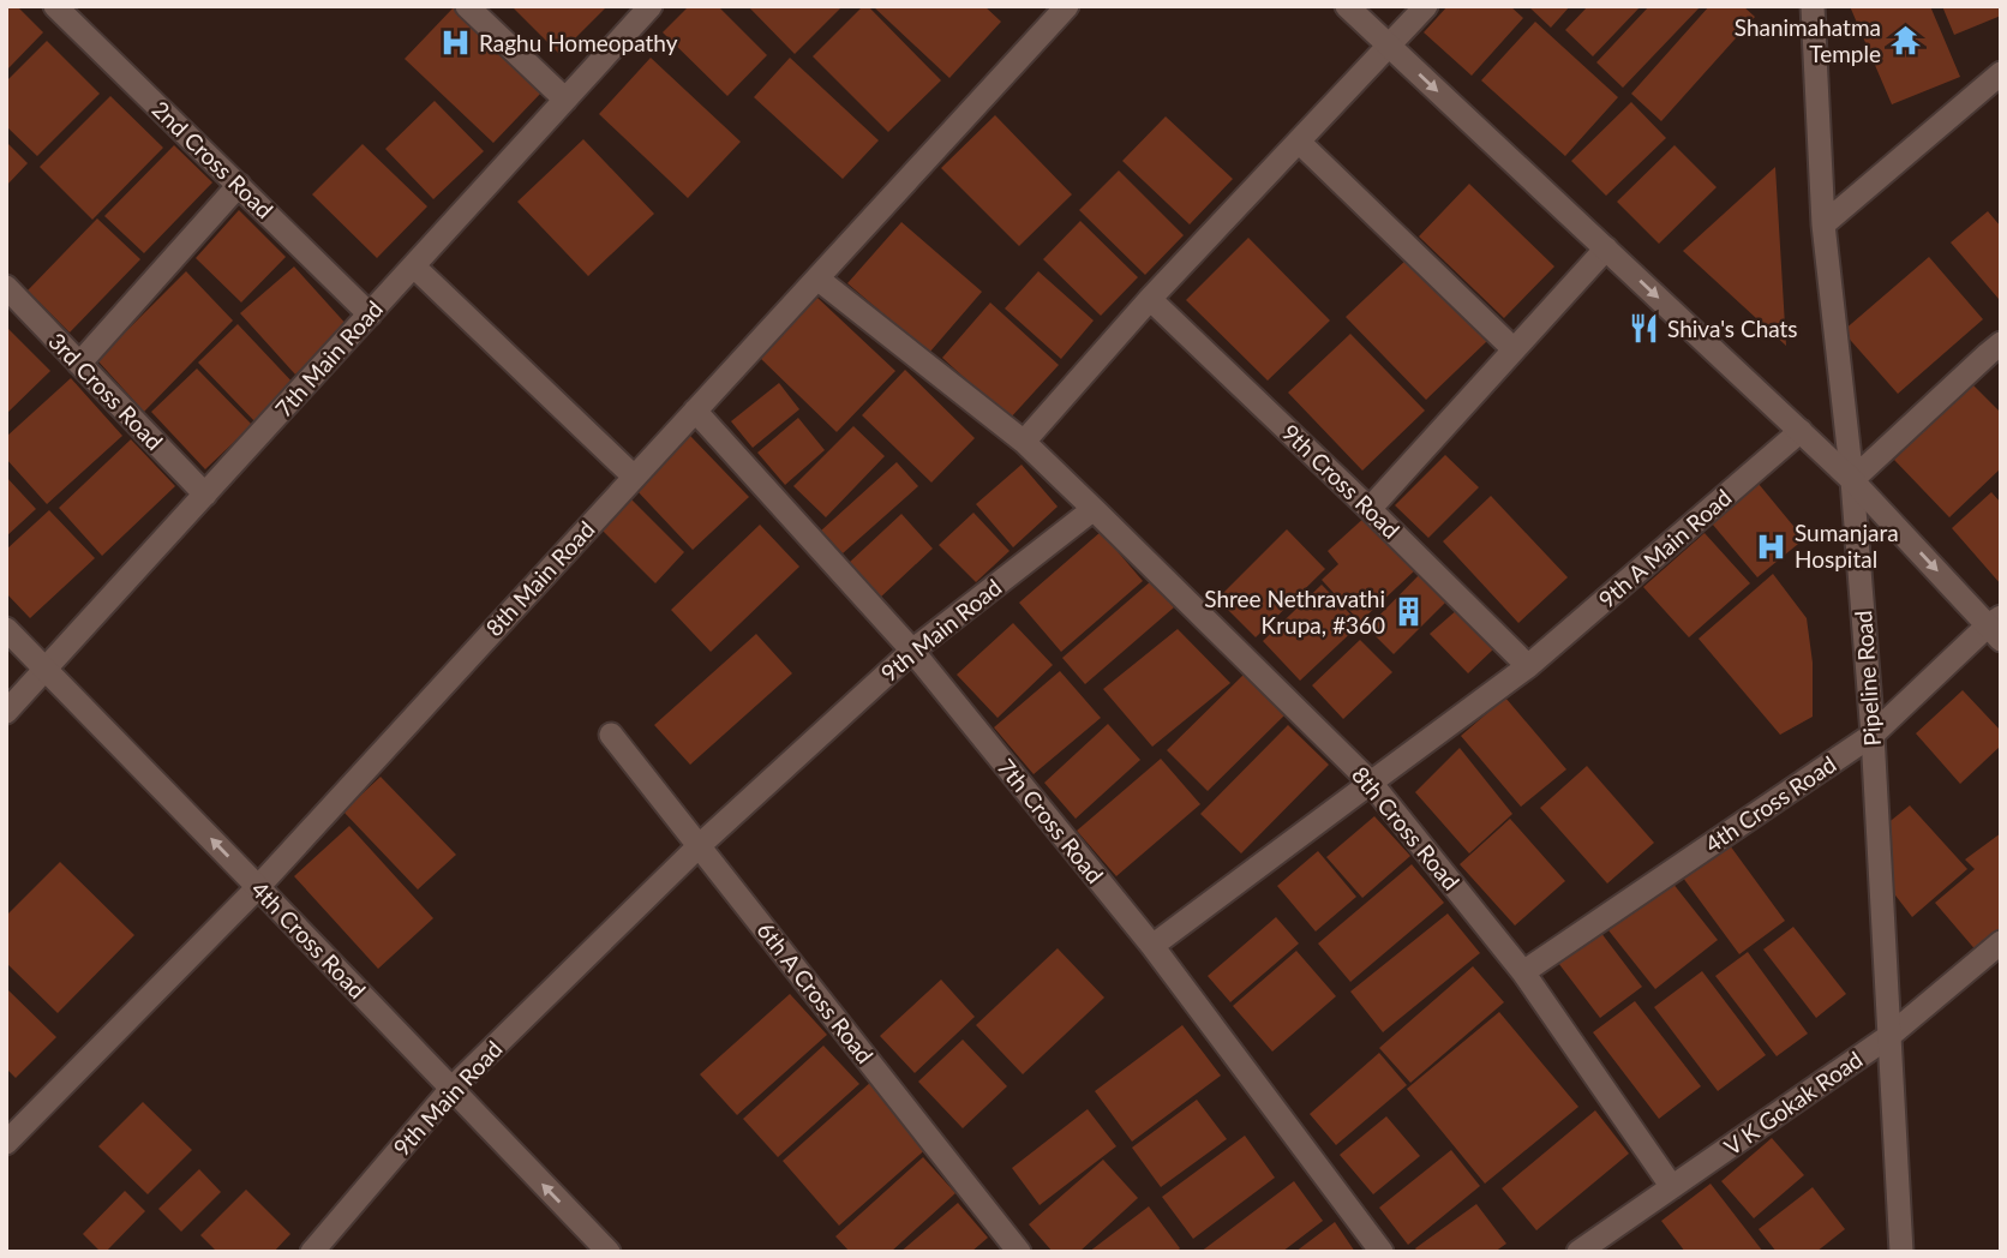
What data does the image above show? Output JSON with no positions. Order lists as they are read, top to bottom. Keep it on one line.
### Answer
{"streets":{"street":["2nd Cross Road","7th Main Road","3rd Cross Road","9th Cross Road","9th A Main Road","8th Main Road","9th Main Road","Pipeline Road","4th Cross Road","7th Cross Road","8th Cross Road","6th A Cross Road","V K Gokak Road"]},"crossings":[["2nd Cross Road","7th Main Road"],["7th Main Road","3rd Cross Road"],["7th Main Road","4th Cross Road"],["9th Cross Road","9th A Main Road"],["9th A Main Road","7th Cross Road"],["9th A Main Road","8th Cross Road"],["8th Main Road","4th Cross Road"],["8th Main Road","7th Cross Road"],["9th Main Road","4th Cross Road"],["9th Main Road","7th Cross Road"],["9th Main Road","8th Cross Road"],["9th Main Road","6th A Cross Road"],["Pipeline Road","4th Cross Road"],["Pipeline Road","V K Gokak Road"],["4th Cross Road","8th Cross Road"],["8th Cross Road","V K Gokak Road"]],"one_way":["4th Cross Road"],"places":{"temple":["Shanimahatma Temple"],"hospital":["Raghu Homeopathy","Sumanjara Hospital"],"restaurant":["Shiva's Chats"],"building":["Shree Nethravathi Krupa, #360"]}}
